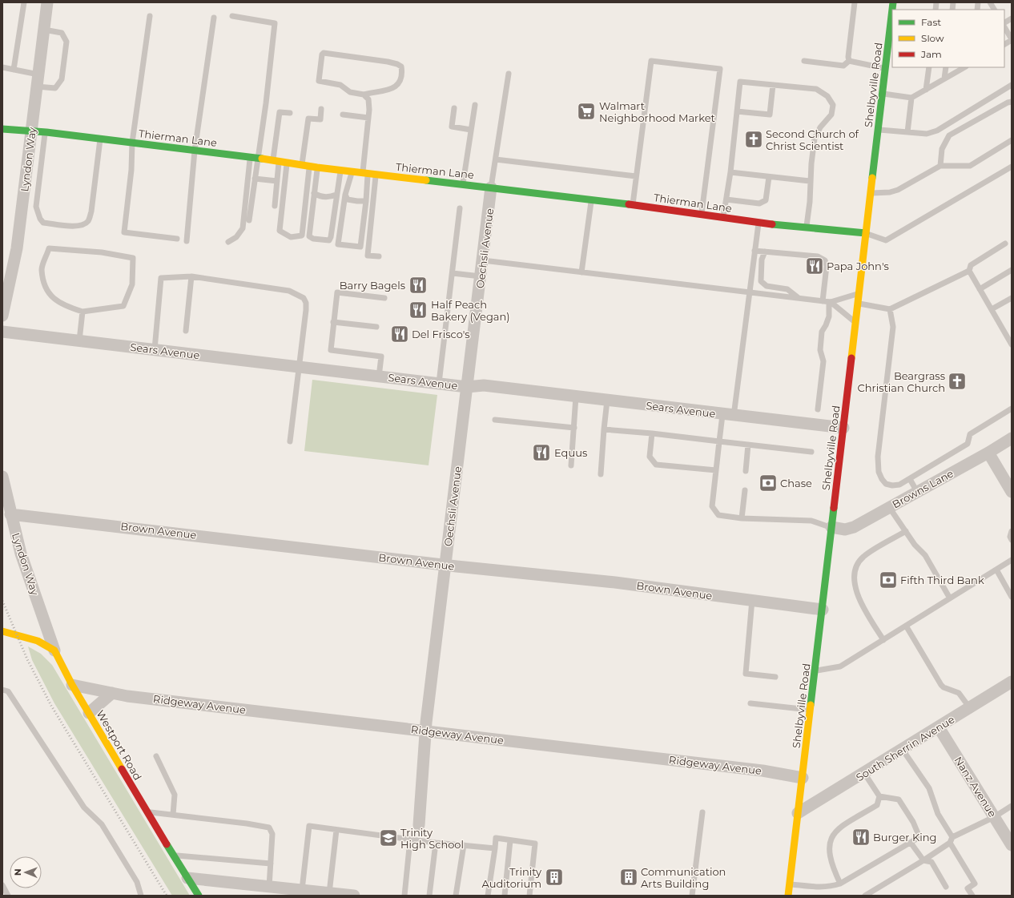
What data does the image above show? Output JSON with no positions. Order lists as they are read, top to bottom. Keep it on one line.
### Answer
{"streets":{"main road":["Shelbyville Road","Thierman Lane","Westport Road"],"street":["Lyndon Way","Oechsli Avenue","Sears Avenue","Browns Lane","Brown Avenue","Ridgeway Avenue","South Sherrin Avenue","Nanz Avenue"]},"crossings":[["Shelbyville Road","Thierman Lane"],["Shelbyville Road","Sears Avenue"],["Shelbyville Road","Browns Lane"],["Shelbyville Road","Brown Avenue"],["Shelbyville Road","Ridgeway Avenue"],["Shelbyville Road","South Sherrin Avenue"],["Thierman Lane","Lyndon Way"],["Thierman Lane","Oechsli Avenue"],["Lyndon Way","Brown Avenue"],["Lyndon Way","Westport Road"],["Oechsli Avenue","Sears Avenue"],["Oechsli Avenue","Brown Avenue"],["Oechsli Avenue","Ridgeway Avenue"],["Ridgeway Avenue","Westport Road"],["South Sherrin Avenue","Nanz Avenue"]],"places":{"supermarket":["Walmart Neighborhood Market"],"church":["Second Church of Christ Scientist","Beargrass Christian Church"],"restaurant":["Papa John's","Barry Bagels","Half Peach Bakery (Vegan)","Del Frisco's","Equus","Burger King"],"bank":["Chase","Fifth Third Bank"],"school or university":["Trinity High School"],"building":["Trinity Auditorium","Communication Arts Building"]},"legend":["Fast","Slow","Jam"],"north":"left"}
